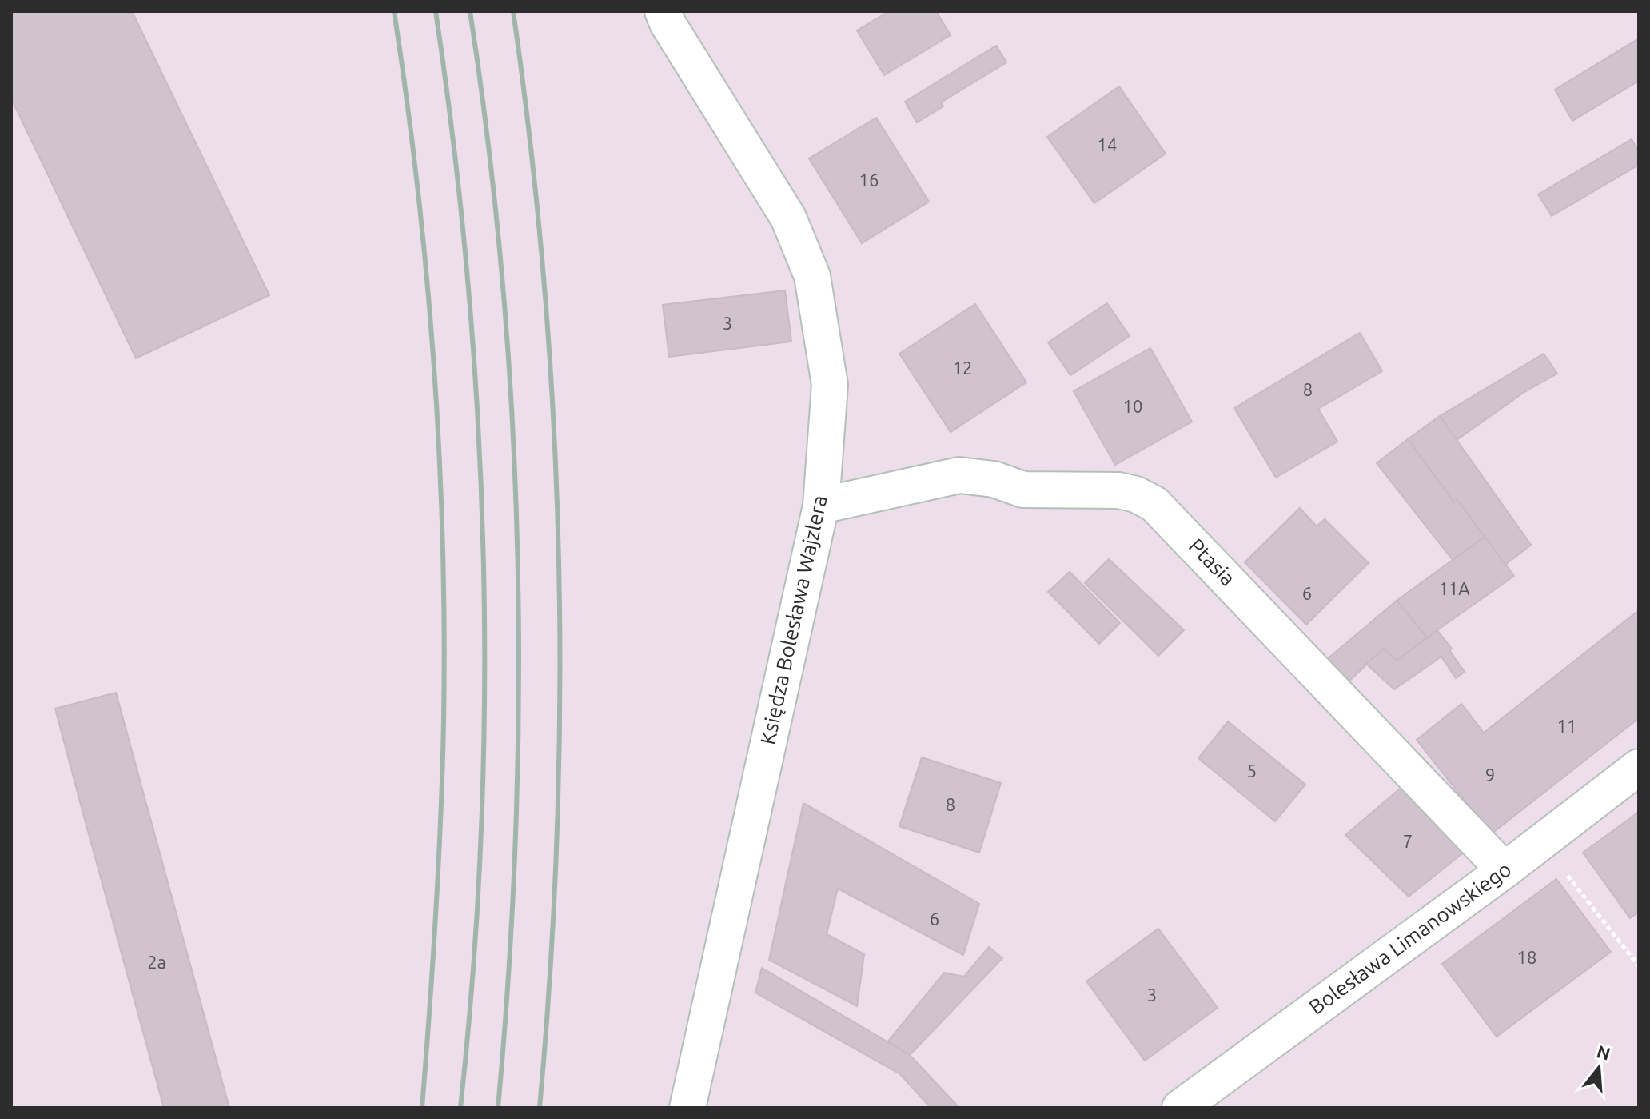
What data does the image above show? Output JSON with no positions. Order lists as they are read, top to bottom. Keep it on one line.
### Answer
{"streets":{"street":["Ptasia","Księdza Bolesława Wajzlera","Bolesława Limanowskiego"]},"crossings":[["Ptasia","Księdza Bolesława Wajzlera"],["Ptasia","Bolesława Limanowskiego"]],"house_numbers":["14","16","3","12","8","10","11A","6","11","5","9","8","7","6","18","2a","3"],"north":"top"}
